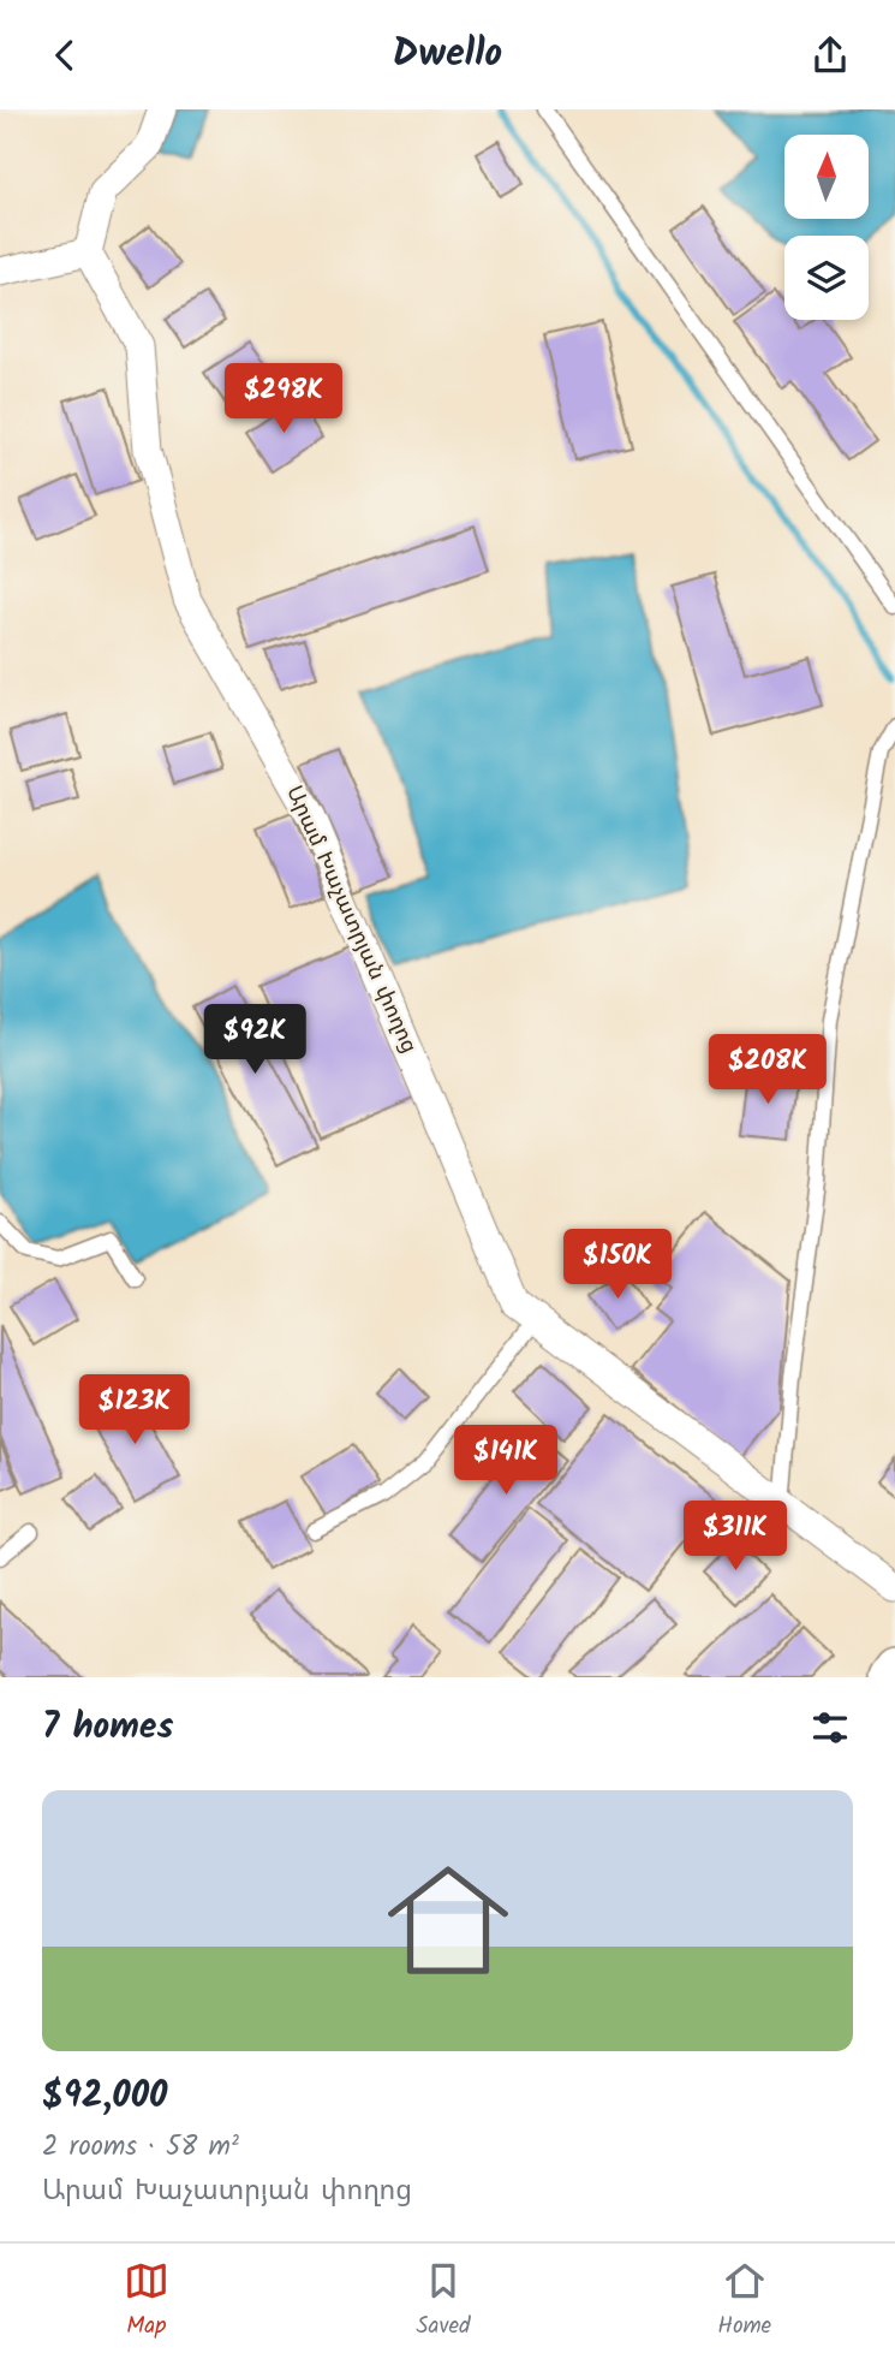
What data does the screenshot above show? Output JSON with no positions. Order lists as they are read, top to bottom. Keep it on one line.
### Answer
{"streets":{"street":["Արամ Խաչատրյան փողոց"]},"north":"top","page":{"header":"Dwello","price":["$298K","$92K","$208K","$150K","$123K","$141K","$311K"],"heading":"7 homes","list":[{"name":"$92,000","note":"2 rooms · 58 m² · Արամ Խաչատրյան փողոց"}],"tabs":["Map","Saved","Home"]}}
